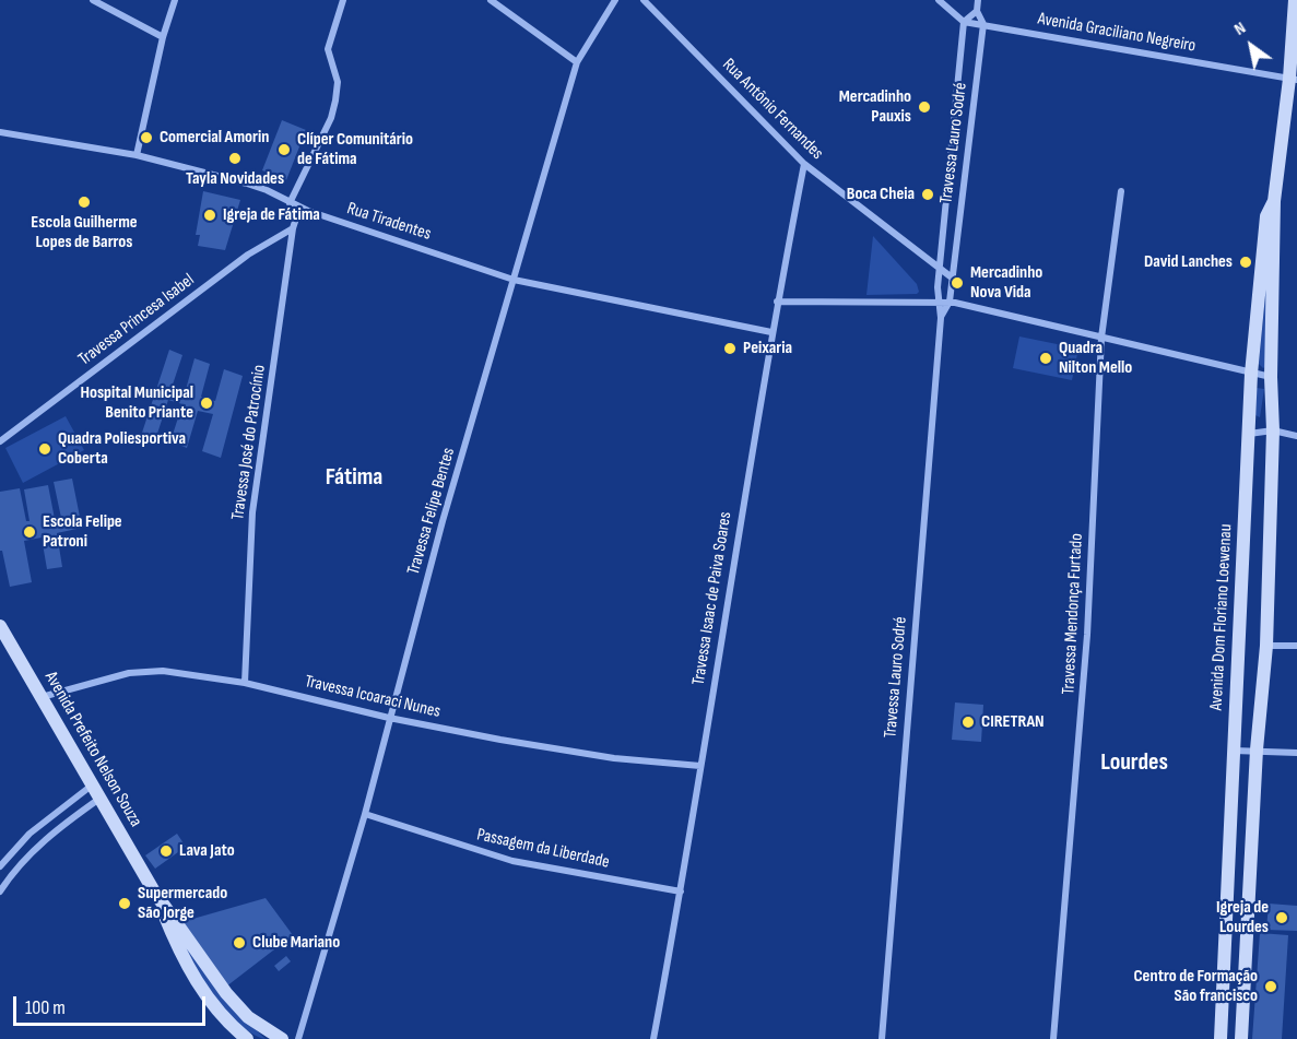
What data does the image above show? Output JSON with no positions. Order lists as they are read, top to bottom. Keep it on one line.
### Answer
{"streets":{"street":["Avenida Graciliano Negreiro","Rua Antônio Fernandes","Travessa Lauro Sodré","Rua Tiradentes","Travessa Princesa Isabel","Travessa José do Patrocínio","Travessa Felipe Bentes","Travessa Isaac de Paiva Soares","Travessa Mendonça Furtado","Avenida Dom Floriano Loewenau","Travessa Icoaraci Nunes","Avenida Prefeito Nelson Souza","Passagem da Liberdade"]},"crossings":[["Avenida Graciliano Negreiro","Travessa Lauro Sodré"],["Avenida Graciliano Negreiro","Avenida Dom Floriano Loewenau"],["Rua Antônio Fernandes","Travessa Lauro Sodré"],["Rua Antônio Fernandes","Travessa Isaac de Paiva Soares"],["Rua Tiradentes","Travessa José do Patrocínio"],["Rua Tiradentes","Travessa Felipe Bentes"],["Rua Tiradentes","Travessa Isaac de Paiva Soares"],["Travessa Princesa Isabel","Travessa José do Patrocínio"],["Travessa José do Patrocínio","Travessa Icoaraci Nunes"],["Travessa Felipe Bentes","Travessa Icoaraci Nunes"],["Travessa Felipe Bentes","Passagem da Liberdade"],["Travessa Isaac de Paiva Soares","Travessa Icoaraci Nunes"],["Travessa Isaac de Paiva Soares","Passagem da Liberdade"],["Travessa Icoaraci Nunes","Avenida Prefeito Nelson Souza"]],"districts":["Fátima","Lourdes"],"places":["Mercadinho Pauxis","Comercial Amorin","Clíper Comunitário de Fátima","Tayla Novidades","Boca Cheia","Escola Guilherme Lopes de Barros","Igreja de Fátima","David Lanches","Mercadinho Nova Vida","Peixaria","Quadra Nilton Mello","Hospital Municipal Benito Priante","Quadra Poliesportiva Coberta","Escola Felipe Patroni","CIRETRAN","Lava Jato","Supermercado São Jorge","Igreja de Lourdes","Clube Mariano","Centro de Formação São francisco"],"scale_bar":"100 m","north":"top left"}
